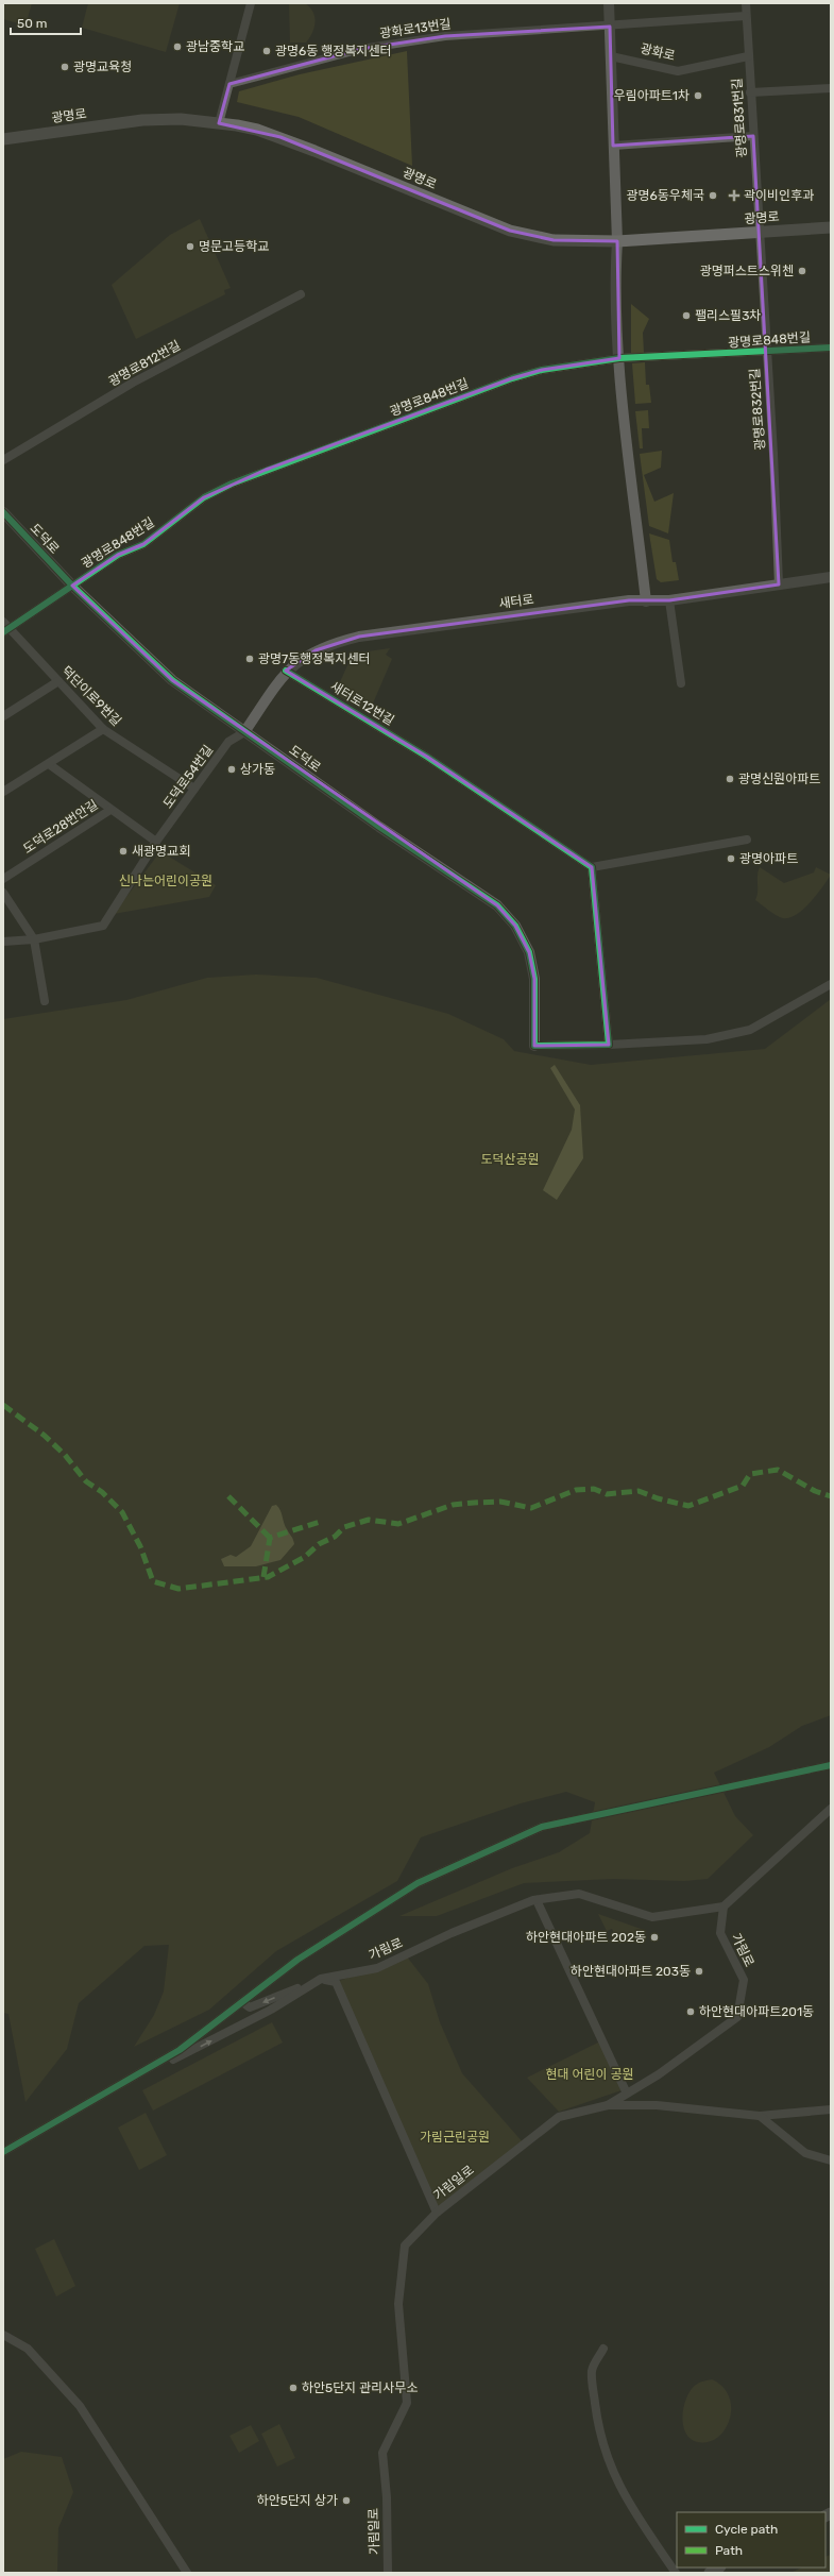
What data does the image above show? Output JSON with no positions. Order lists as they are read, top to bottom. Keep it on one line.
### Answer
{"streets":{"main road":["광명로"],"street":["광화로13번길","광화로","광명로831번길","광명로848번길","광명로812번길","광명로832번길","도덕로","새터로","덕단이로9번길","새터로12번길","도덕로54번길","도덕로28번안길","가림로","가림일로"]},"crossings":[["광화로13번길","광화로"],["광화로","광명로831번길"],["광명로","광명로831번길"],["광명로","광명로832번길"],["광명로831번길","광명로832번길"],["광명로848번길","광명로832번길"],["광명로848번길","도덕로"],["광명로848번길","덕단이로9번길"],["광명로832번길","새터로"],["도덕로","새터로"],["도덕로","도덕로54번길"],["새터로","새터로12번길"],["새터로","도덕로54번길"],["덕단이로9번길","도덕로54번길"],["가림로","가림일로"]],"parks":["신나는어린이공원","도덕산공원","현대 어린이 공원","가림근린공원"],"places":{"other":["광남중학교","광명6동 행정복지센터","광명교육청","우림아파트1차","광명6동우체국","명문고등학교","광명퍼스트스위첸","팰리스필3차","광명7동행정복지센터","상가동","광명신원아파트","새광명교회","광명아파트","하안현대아파트 202동","하안현대아파트 203동","하안현대아파트201동","하안5단지 관리사무소","하안5단지 상가"],"health":["곽이비인후과"]},"legend":["Cycle path","Path"],"scale_bar":"50 m"}
